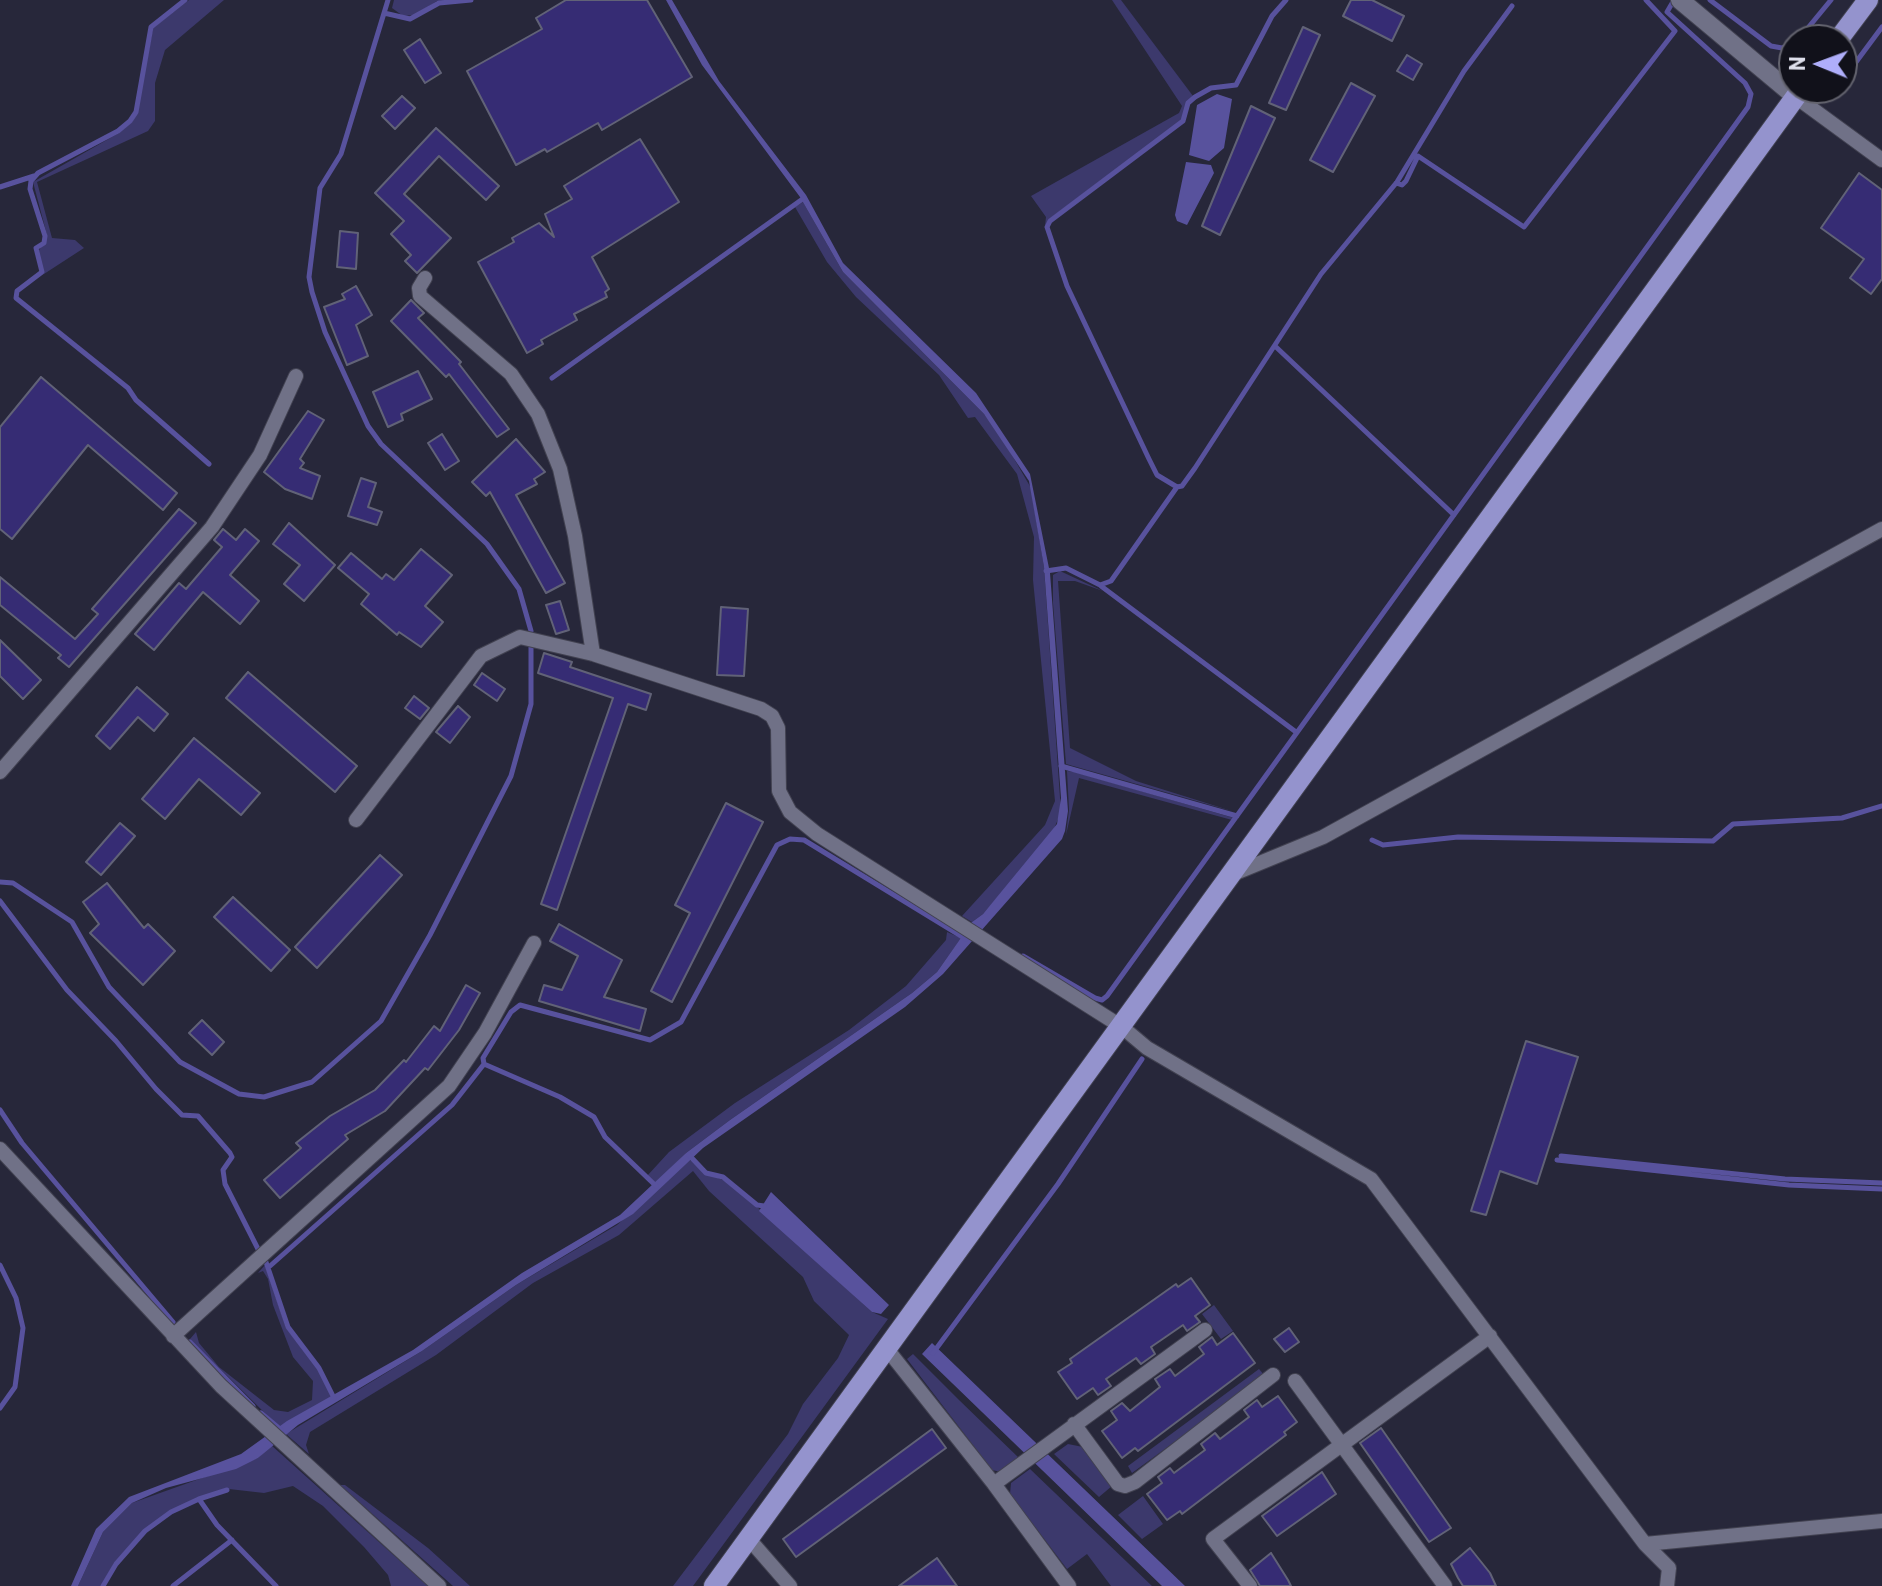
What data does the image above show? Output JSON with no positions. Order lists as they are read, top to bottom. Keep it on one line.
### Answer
{"north":"left"}
